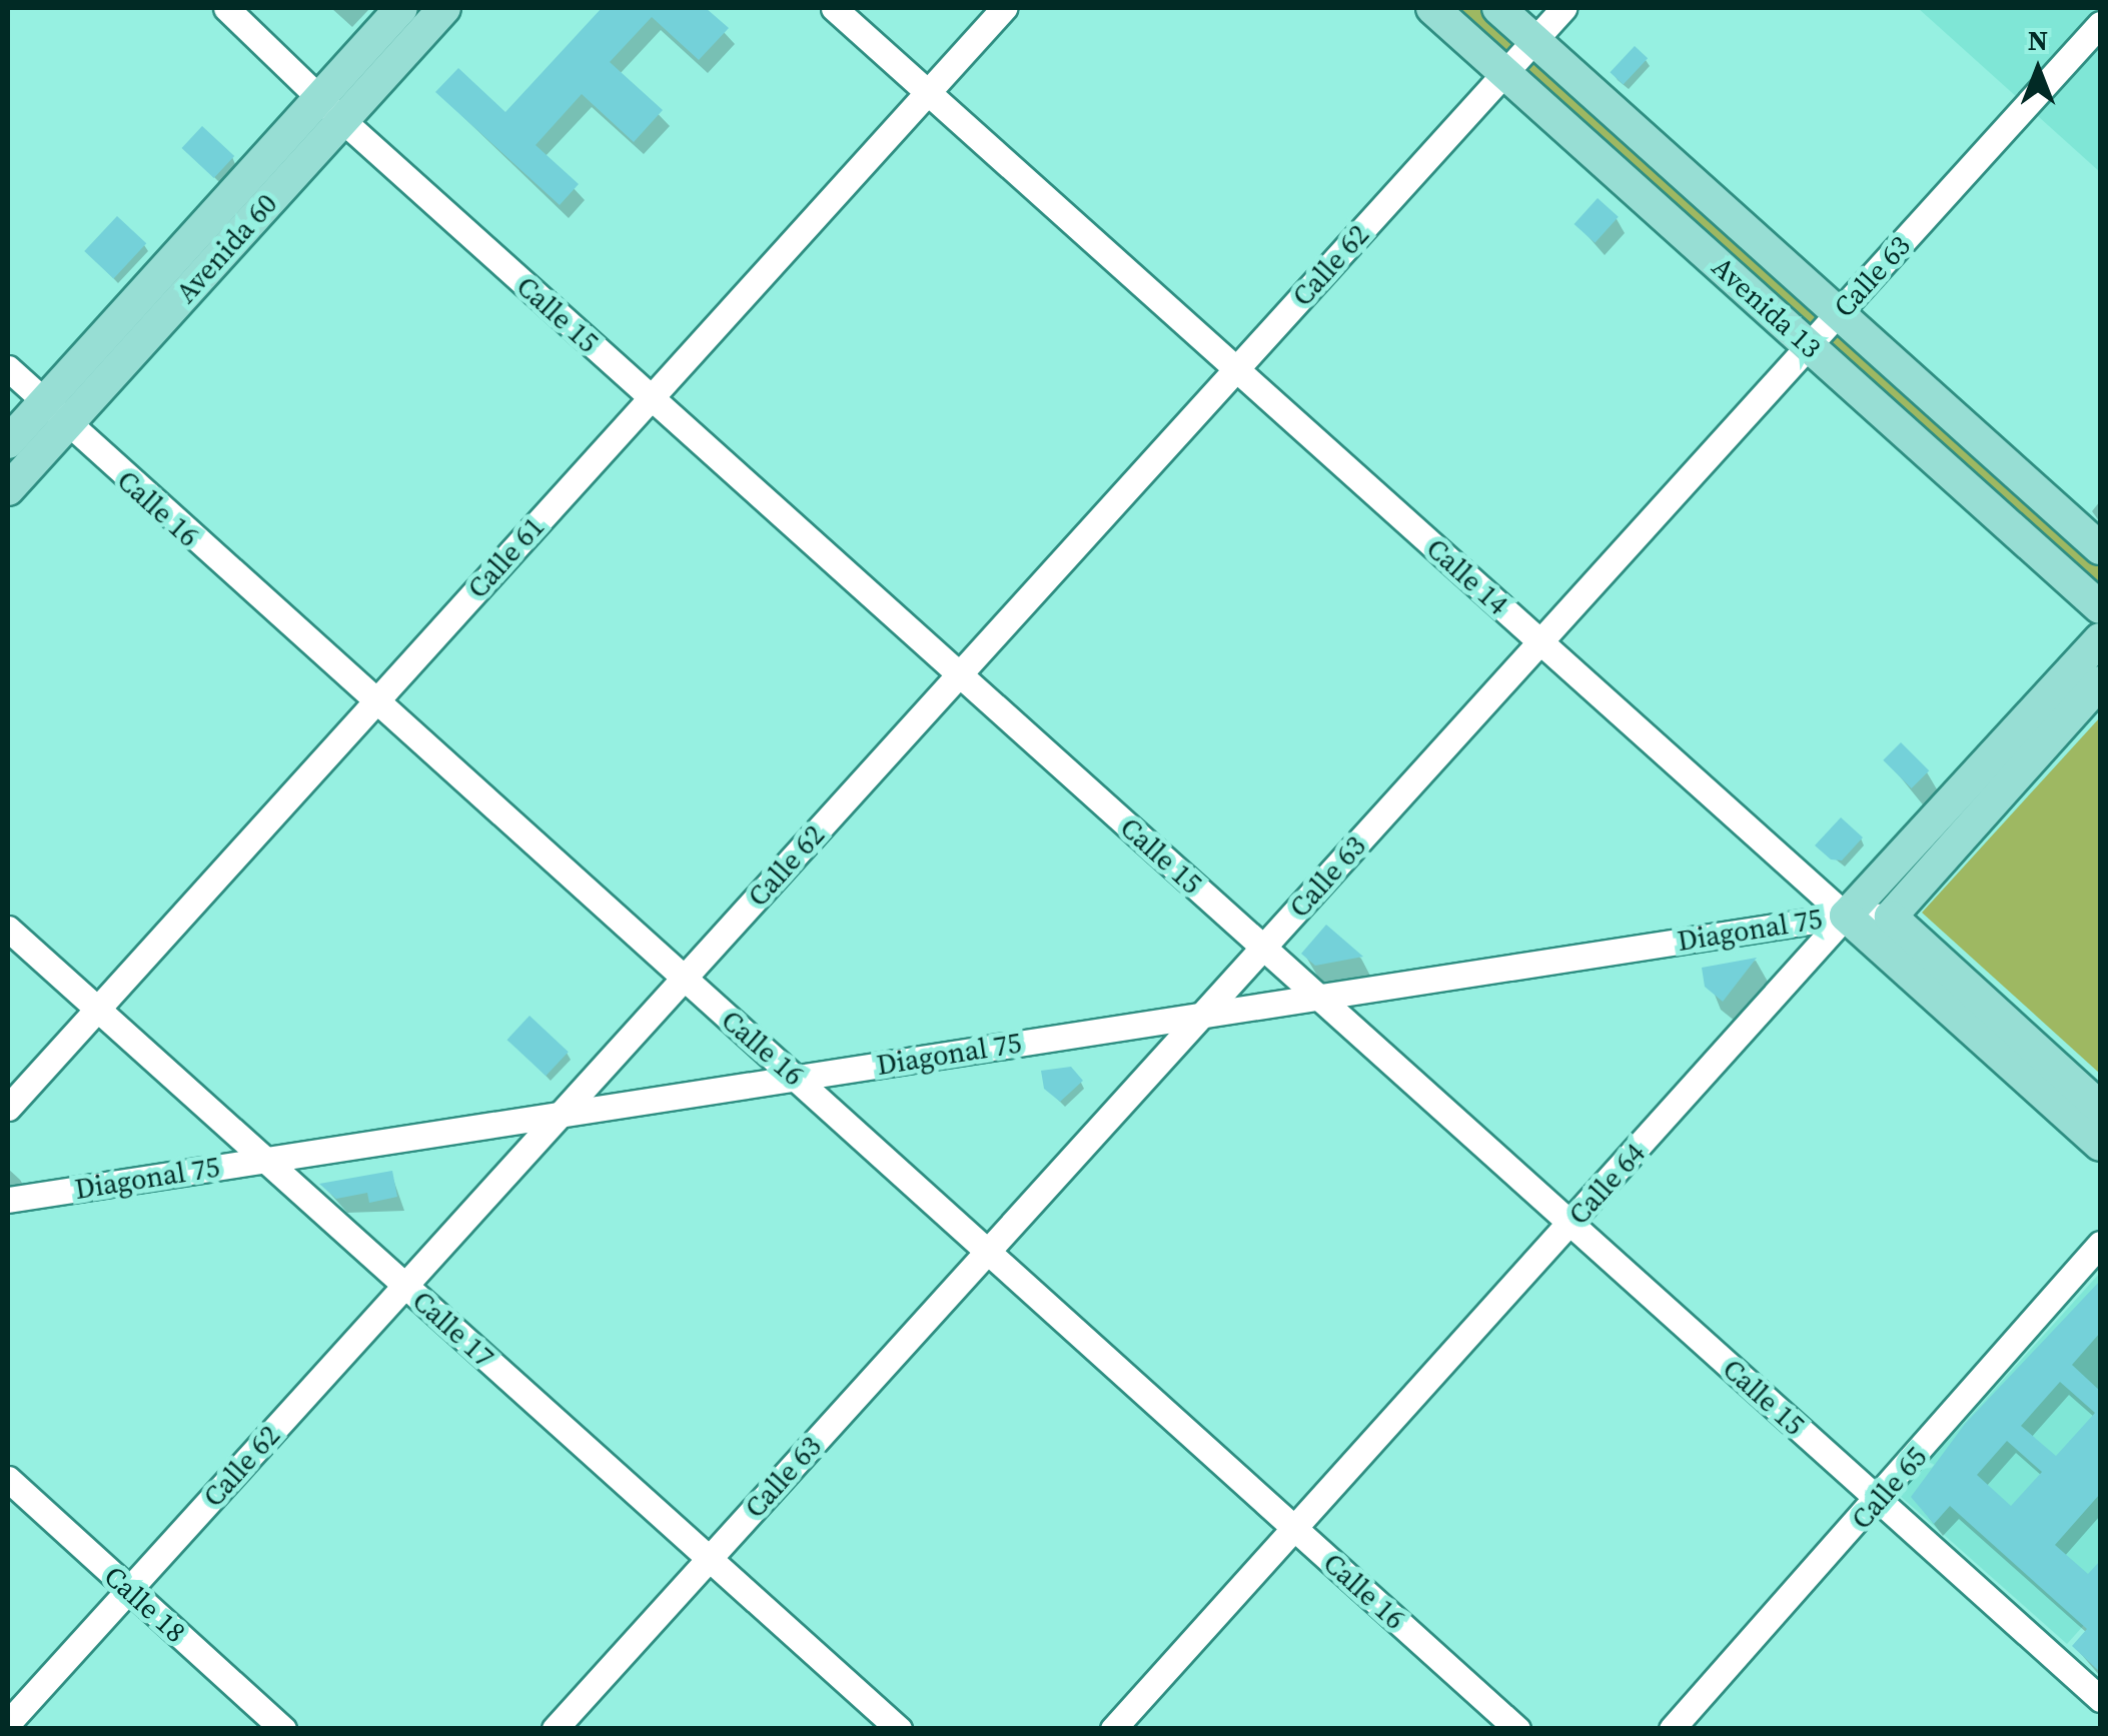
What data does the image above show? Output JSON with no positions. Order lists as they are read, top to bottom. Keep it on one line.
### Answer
{"streets":{"main road":["Avenida 60","Avenida 13","Calle 14","Calle 64"],"street":["Calle 62","Calle 63","Calle 15","Calle 16","Calle 61","Diagonal 75","Calle 17","Calle 65","Calle 18"]},"crossings":[["Avenida 60","Calle 15"],["Avenida 60","Calle 16"],["Calle 62","Avenida 13"],["Calle 62","Calle 15"],["Calle 62","Calle 16"],["Calle 62","Calle 14"],["Calle 62","Diagonal 75"],["Calle 62","Calle 17"],["Calle 62","Calle 18"],["Calle 63","Avenida 13"],["Calle 63","Calle 15"],["Calle 63","Calle 16"],["Calle 63","Calle 14"],["Calle 63","Diagonal 75"],["Calle 63","Calle 17"],["Calle 15","Calle 61"],["Calle 15","Diagonal 75"],["Calle 15","Calle 64"],["Calle 15","Calle 65"],["Calle 16","Calle 61"],["Calle 16","Diagonal 75"],["Calle 16","Calle 64"],["Calle 61","Calle 14"],["Calle 61","Calle 17"],["Calle 14","Diagonal 75"],["Calle 14","Calle 64"],["Diagonal 75","Calle 64"],["Diagonal 75","Calle 17"]],"north":"top"}
